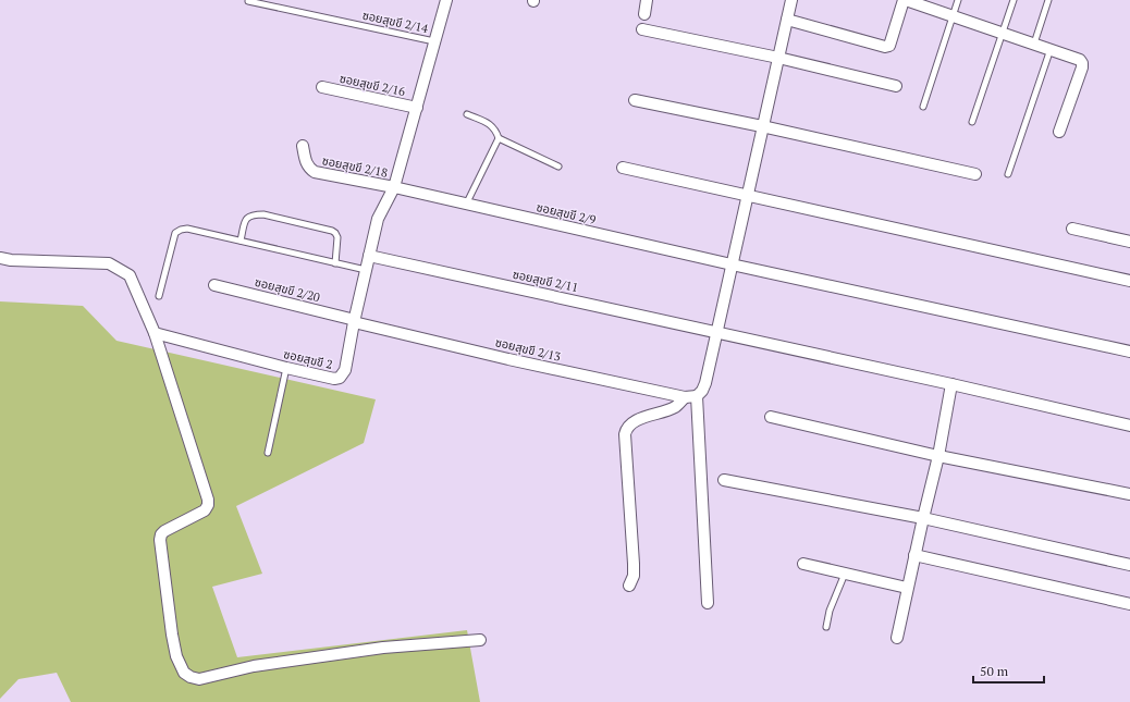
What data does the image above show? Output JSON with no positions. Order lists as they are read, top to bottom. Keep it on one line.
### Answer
{"streets":{"street":["ซอยสุขขี 2/16","ซอยสุขขี 2/18","ซอยสุขขี 2/9","ซอยสุขขี 2/11","ซอยสุขขี 2/20","ซอยสุขขี 2/13","ซอยสุขขี 2"],"lane":["ซอยสุขขี 2/14"]},"crossings":[["ซอยสุขขี 2/14","ซอยสุขขี 2"],["ซอยสุขขี 2/16","ซอยสุขขี 2"],["ซอยสุขขี 2/18","ซอยสุขขี 2/9"],["ซอยสุขขี 2/18","ซอยสุขขี 2"],["ซอยสุขขี 2/9","ซอยสุขขี 2"],["ซอยสุขขี 2/11","ซอยสุขขี 2"],["ซอยสุขขี 2/20","ซอยสุขขี 2/13"],["ซอยสุขขี 2/20","ซอยสุขขี 2"],["ซอยสุขขี 2/13","ซอยสุขขี 2"]],"scale_bar":"50 m"}
